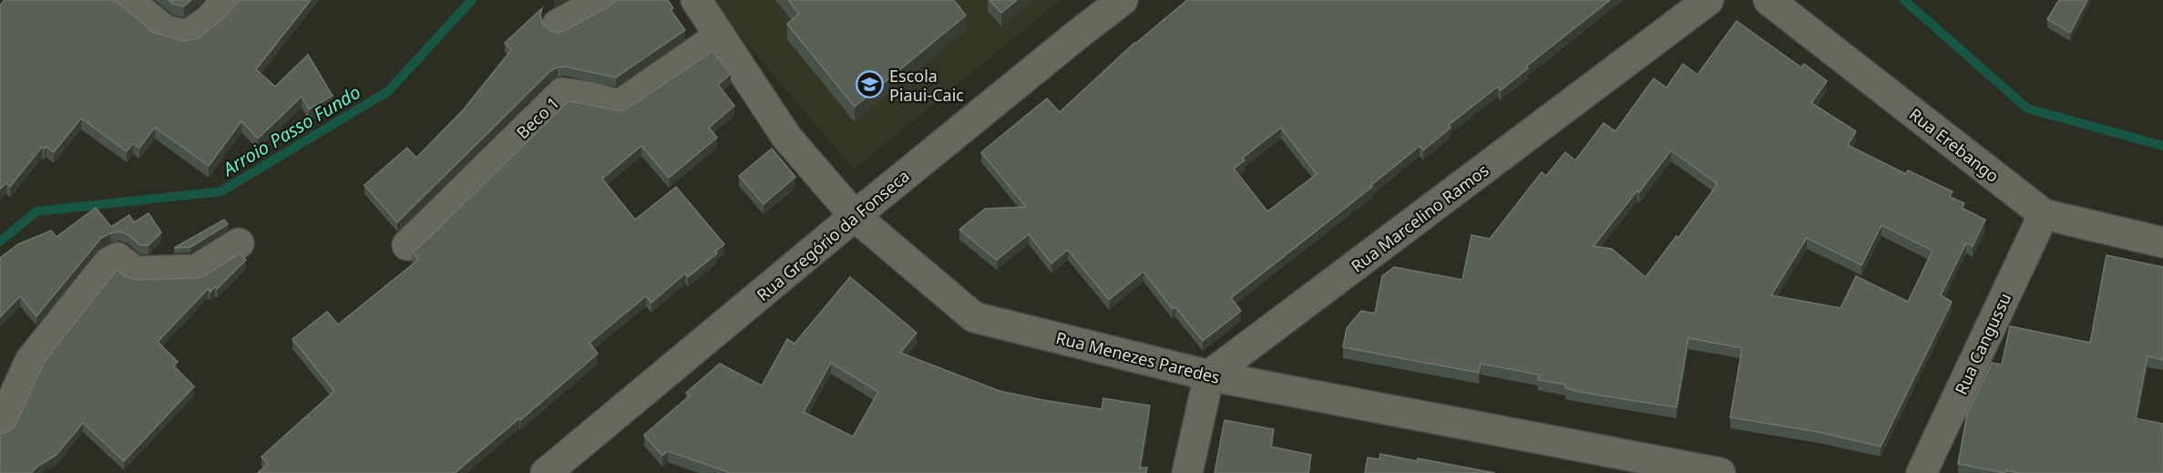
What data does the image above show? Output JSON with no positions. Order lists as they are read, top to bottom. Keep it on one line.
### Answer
{"streets":{"street":["Beco 1","Rua Erebango","Rua Marcelino Ramos","Rua Gregório da Fonseca","Rua Cangussu","Rua Menezes Paredes"]},"crossings":[["Beco 1","Rua Menezes Paredes"],["Rua Erebango","Rua Cangussu"],["Rua Marcelino Ramos","Rua Menezes Paredes"],["Rua Gregório da Fonseca","Rua Menezes Paredes"]],"water":["Arroio Passo Fundo"],"places":{"school or university":["Escola Piaui-Caic"]}}
